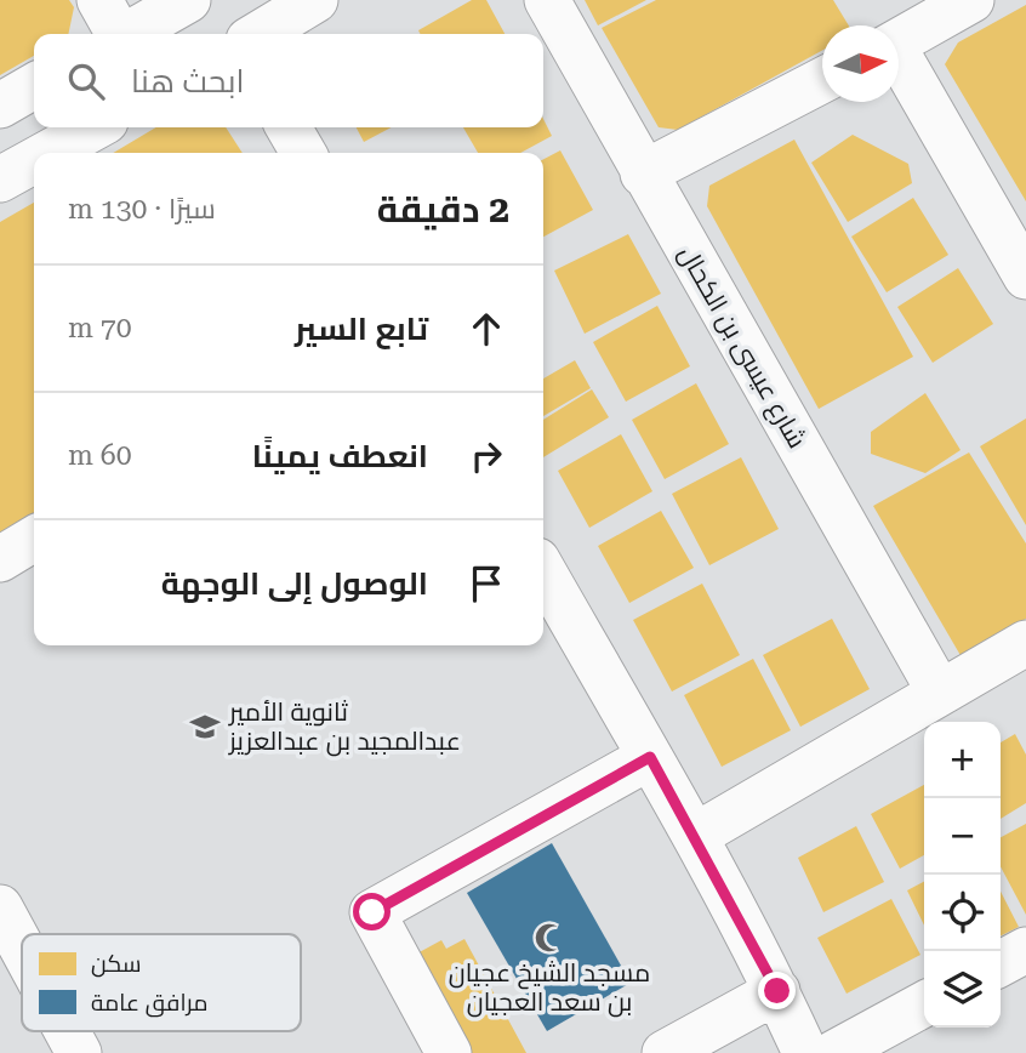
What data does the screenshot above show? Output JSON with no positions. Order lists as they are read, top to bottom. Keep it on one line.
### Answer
{"streets":{"street":["شارع عيسى بن الكحال"]},"places":{"school or university":["ثانوية الأمير عبدالمجيد بن عبدالعزيز"],"mosque":["مسجد الشيخ عجيان بن سعد العجيان"]},"legend":["سكن","مرافق عامة"],"north":"right","page":{"search":"ابحث هنا","heading":["2 دقيقة","سيرًا · 130 m"],"list":[["تابع السير","70 m"],["انعطف يمينًا","60 m"],"الوصول إلى الوجهة"],"map_buttons":["+","−"]}}
